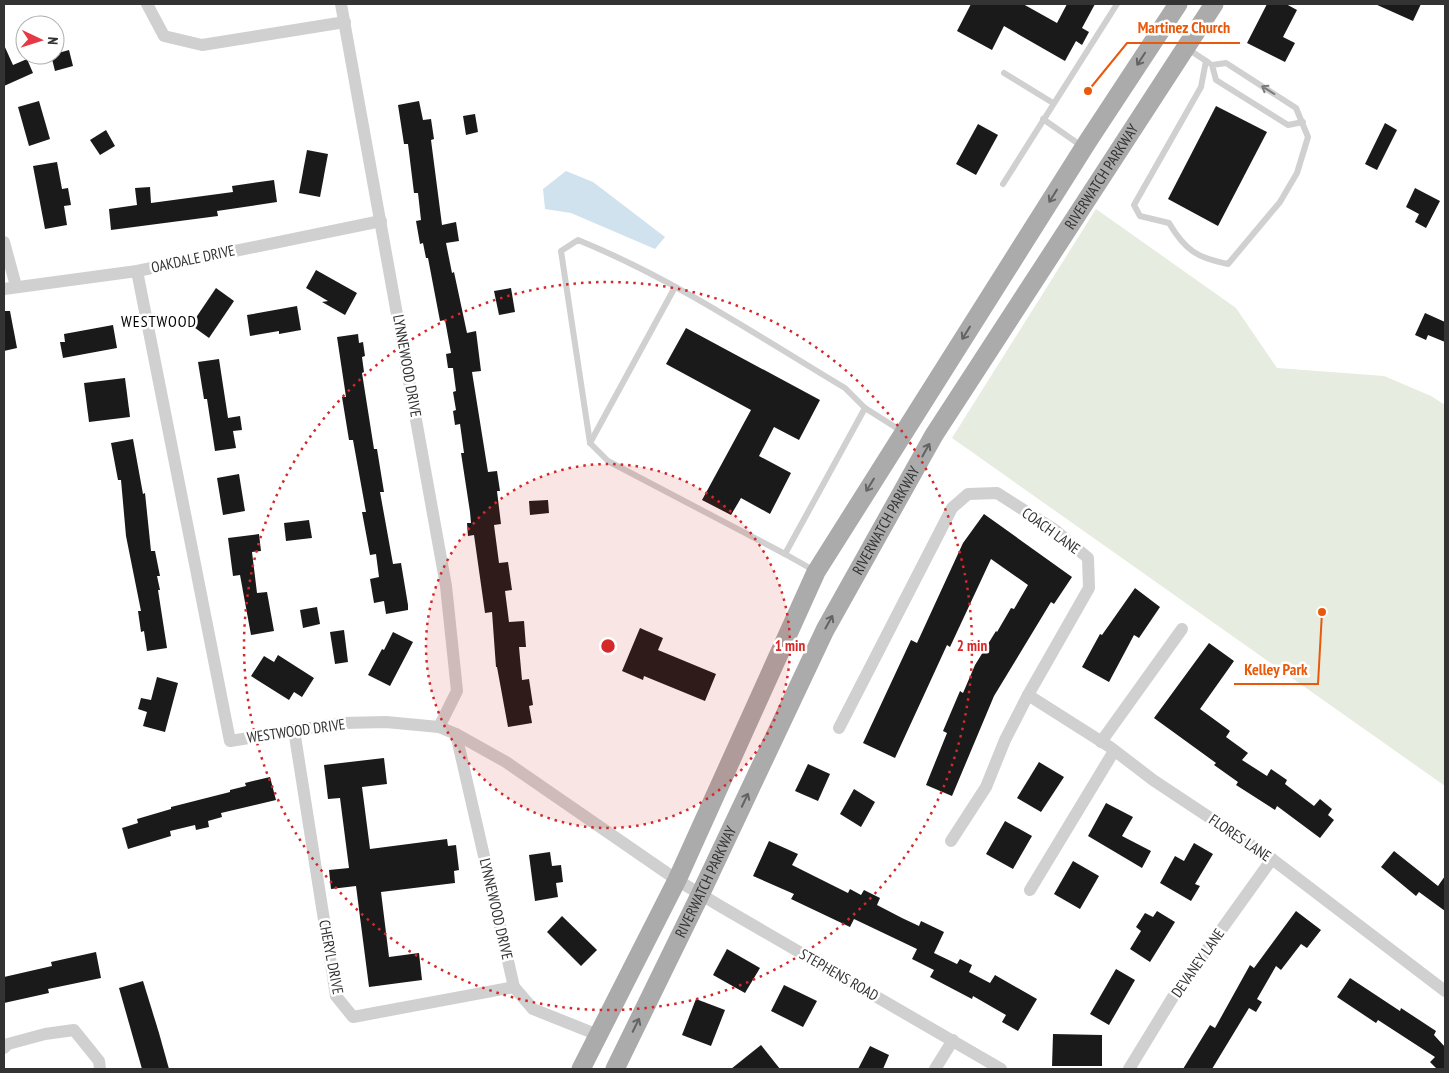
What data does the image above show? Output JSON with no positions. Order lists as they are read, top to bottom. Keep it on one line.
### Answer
{"streets":{"main road":["RIVERWATCH PARKWAY"],"street":["OAKDALE DRIVE","LYNNEWOOD DRIVE","COACH LANE","WESTWOOD DRIVE","FLORES LANE","CHERYL DRIVE","DEVANEY LANE","STEPHENS ROAD"]},"crossings":[["RIVERWATCH PARKWAY","LYNNEWOOD DRIVE"],["RIVERWATCH PARKWAY","WESTWOOD DRIVE"],["RIVERWATCH PARKWAY","STEPHENS ROAD"],["OAKDALE DRIVE","LYNNEWOOD DRIVE"],["OAKDALE DRIVE","WESTWOOD DRIVE"],["LYNNEWOOD DRIVE","WESTWOOD DRIVE"],["LYNNEWOOD DRIVE","CHERYL DRIVE"],["COACH LANE","FLORES LANE"],["WESTWOOD DRIVE","CHERYL DRIVE"],["WESTWOOD DRIVE","STEPHENS ROAD"],["FLORES LANE","DEVANEY LANE"]],"districts":["WESTWOOD"],"places":["Martinez Church","Kelley Park"],"north":"right","rings":["1 min","2 min"]}
